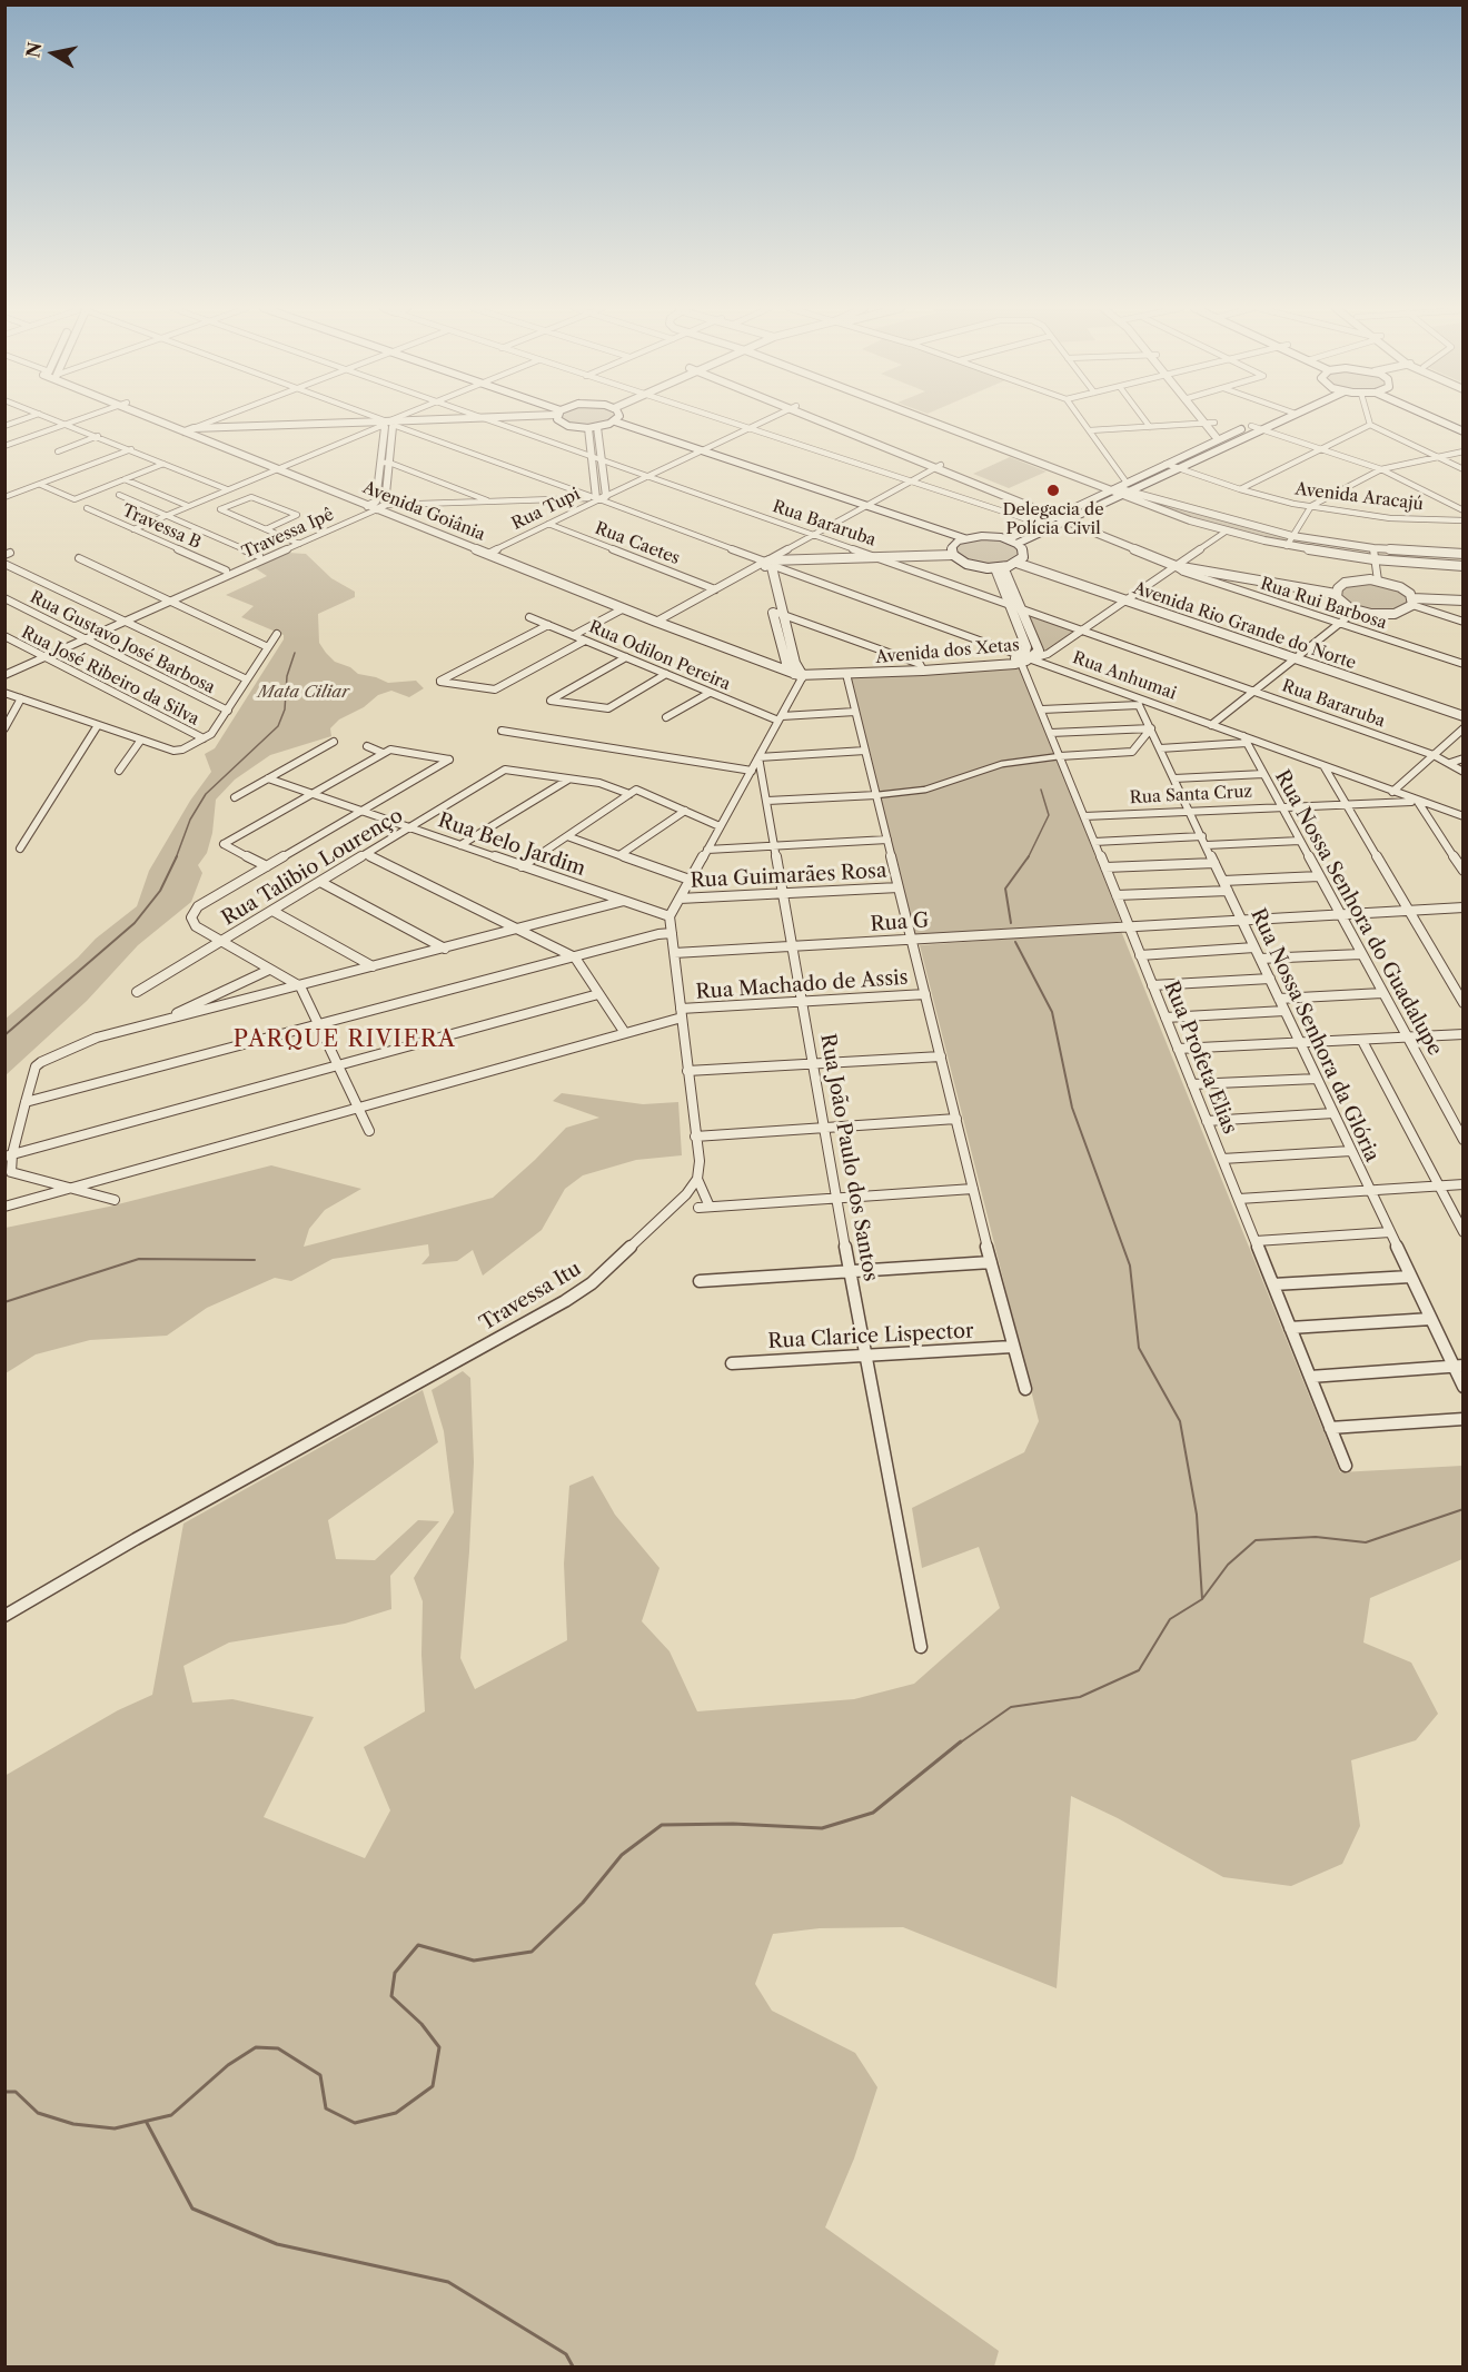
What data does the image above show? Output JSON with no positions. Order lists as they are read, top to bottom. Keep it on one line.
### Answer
{"streets":{"street":["Avenida Aracajú","Rua Tupi","Avenida Goiânia","Rua Bararuba","Travessa B","Travessa Ipê","Rua Caetes","Rua Rui Barbosa","Avenida Rio Grande do Norte","Rua Gustavo José Barbosa","Avenida dos Xetas","Rua Odilon Pereira","Rua José Ribeiro da Silva","Rua Anhumai","Rua Santa Cruz","Rua Belo Jardim","Rua Talibio Lourenço","Rua Guimarães Rosa","Rua Nossa Senhora do Guadalupe","Rua G","Rua Machado de Assis","Rua Nossa Senhora da Glória","Rua Profeta Elias","Rua João Paulo dos Santos","Travessa Itu","Rua Clarice Lispector"]},"crossings":[["Rua Tupi","Avenida Goiânia"],["Rua Tupi","Rua Bararuba"],["Rua Tupi","Rua Caetes"],["Rua Tupi","Rua Anhumai"],["Avenida Goiânia","Travessa Ipê"],["Avenida Goiânia","Avenida dos Xetas"],["Rua Bararuba","Avenida dos Xetas"],["Travessa Ipê","Rua Gustavo José Barbosa"],["Travessa Ipê","Rua José Ribeiro da Silva"],["Avenida dos Xetas","Rua Anhumai"],["Avenida dos Xetas","Rua Profeta Elias"],["Rua Anhumai","Rua Santa Cruz"],["Rua Anhumai","Rua Nossa Senhora do Guadalupe"],["Rua Anhumai","Rua Nossa Senhora da Glória"],["Rua Anhumai","Rua Profeta Elias"],["Rua Santa Cruz","Rua Nossa Senhora do Guadalupe"],["Rua Santa Cruz","Rua Nossa Senhora da Glória"],["Rua Santa Cruz","Rua Profeta Elias"],["Rua Belo Jardim","Rua Talibio Lourenço"],["Rua Guimarães Rosa","Rua João Paulo dos Santos"],["Rua Nossa Senhora do Guadalupe","Rua G"],["Rua G","Rua Nossa Senhora da Glória"],["Rua G","Rua Profeta Elias"],["Rua G","Rua João Paulo dos Santos"],["Rua Machado de Assis","Rua João Paulo dos Santos"],["Rua João Paulo dos Santos","Rua Clarice Lispector"]],"districts":["PARQUE RIVIERA"],"parks":["Mata Ciliar"],"places":["Delegacia de Polícia Civil"],"north":"left"}
